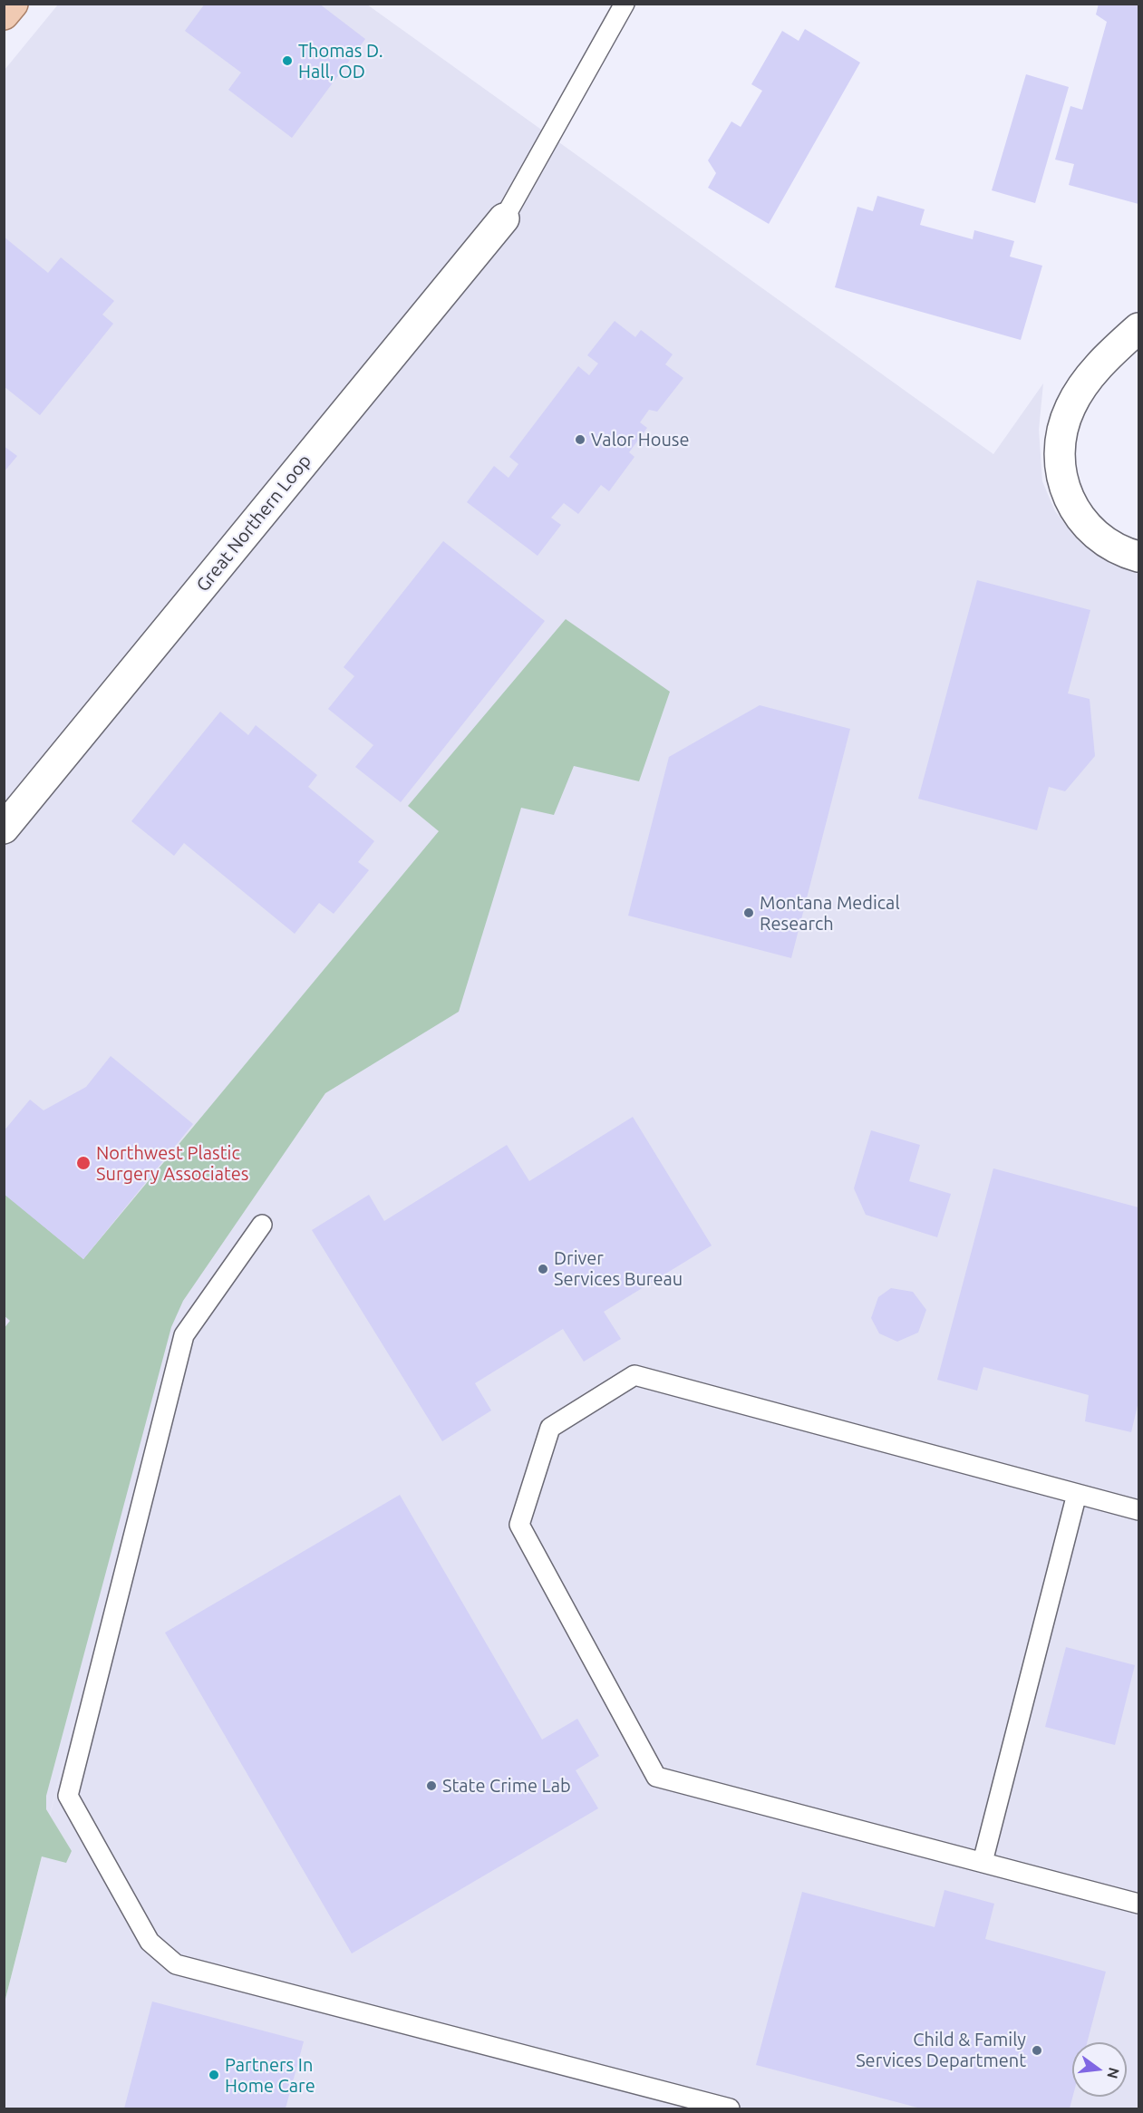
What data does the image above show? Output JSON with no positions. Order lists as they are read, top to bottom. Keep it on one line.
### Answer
{"streets":{"street":["Great Northern Loop"]},"places":["Thomas D. Hall, OD","Valor House","Montana Medical Research","Northwest Plastic Surgery Associates","Driver Services Bureau","State Crime Lab","Child & Family Services Department","Partners In Home Care"],"north":"right"}
